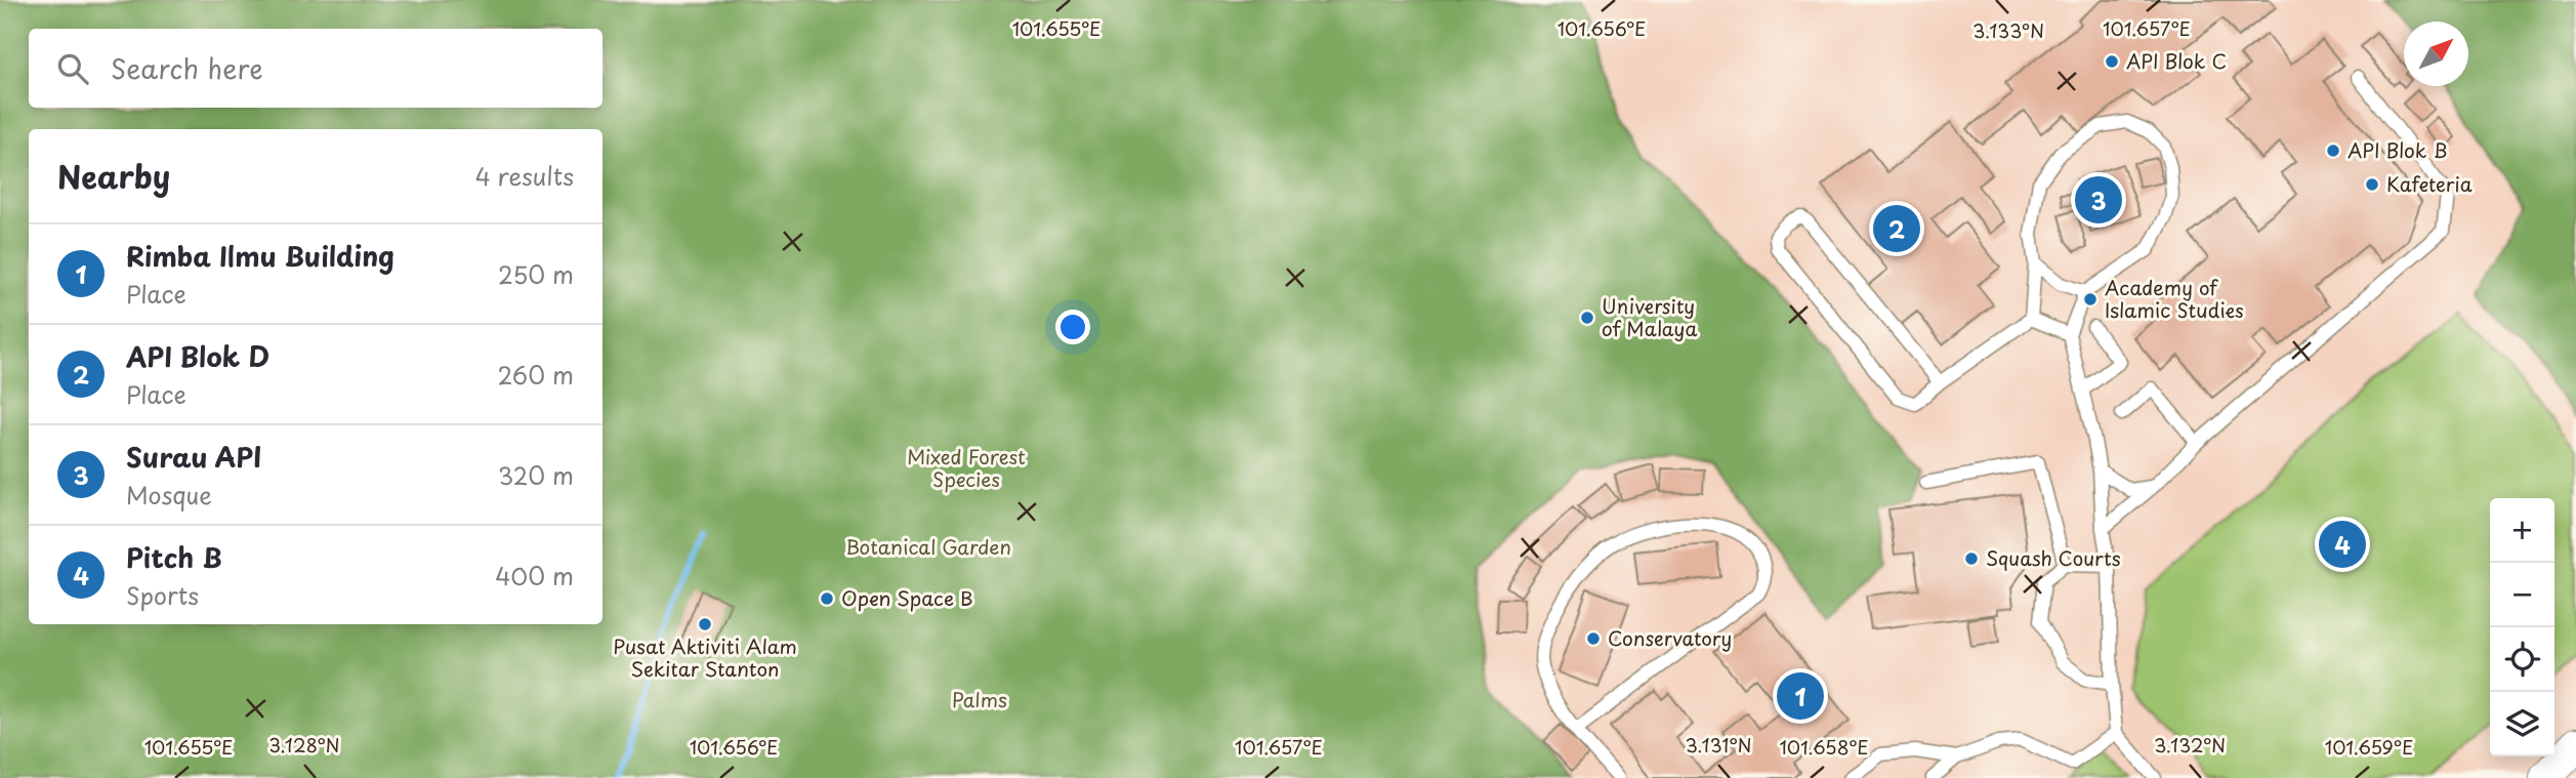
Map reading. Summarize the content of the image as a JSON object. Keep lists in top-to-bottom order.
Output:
{
  "parks": ["Mixed Forest Species", "Botanical Garden", "Palms"],
  "places": [
    "API Blok C",
    "API Blok B",
    "Kafeteria",
    "Academy of Islamic Studies",
    "University of Malaya",
    "Squash Courts",
    "Open Space B",
    "Pusat Aktiviti Alam Sekitar Stanton",
    "Conservatory"
  ],
  "north": "top right",
  "page": {
    "search": "Search here",
    "heading": ["Nearby", "4 results"],
    "pins": [
      "3",
      "2",
      "4",
      "1"
    ],
    "list": [
      {
        "mark": "1",
        "name": "Rimba Ilmu Building",
        "note": "Place",
        "value": "250 m"
      },
      {
        "mark": "2",
        "name": "API Blok D",
        "note": "Place",
        "value": "260 m"
      },
      {
        "mark": "3",
        "name": "Surau API",
        "note": "Mosque",
        "value": "320 m"
      },
      {
        "mark": "4",
        "name": "Pitch B",
        "note": "Sports",
        "value": "400 m"
      }
    ],
    "map_buttons": ["+", "−"]
  },
  "coordinates": [
    "101.655°E",
    "101.656°E",
    "101.657°E",
    "3.133°N",
    "3.128°N",
    "3.131°N",
    "3.132°N",
    "101.658°E",
    "101.659°E"
  ]
}
